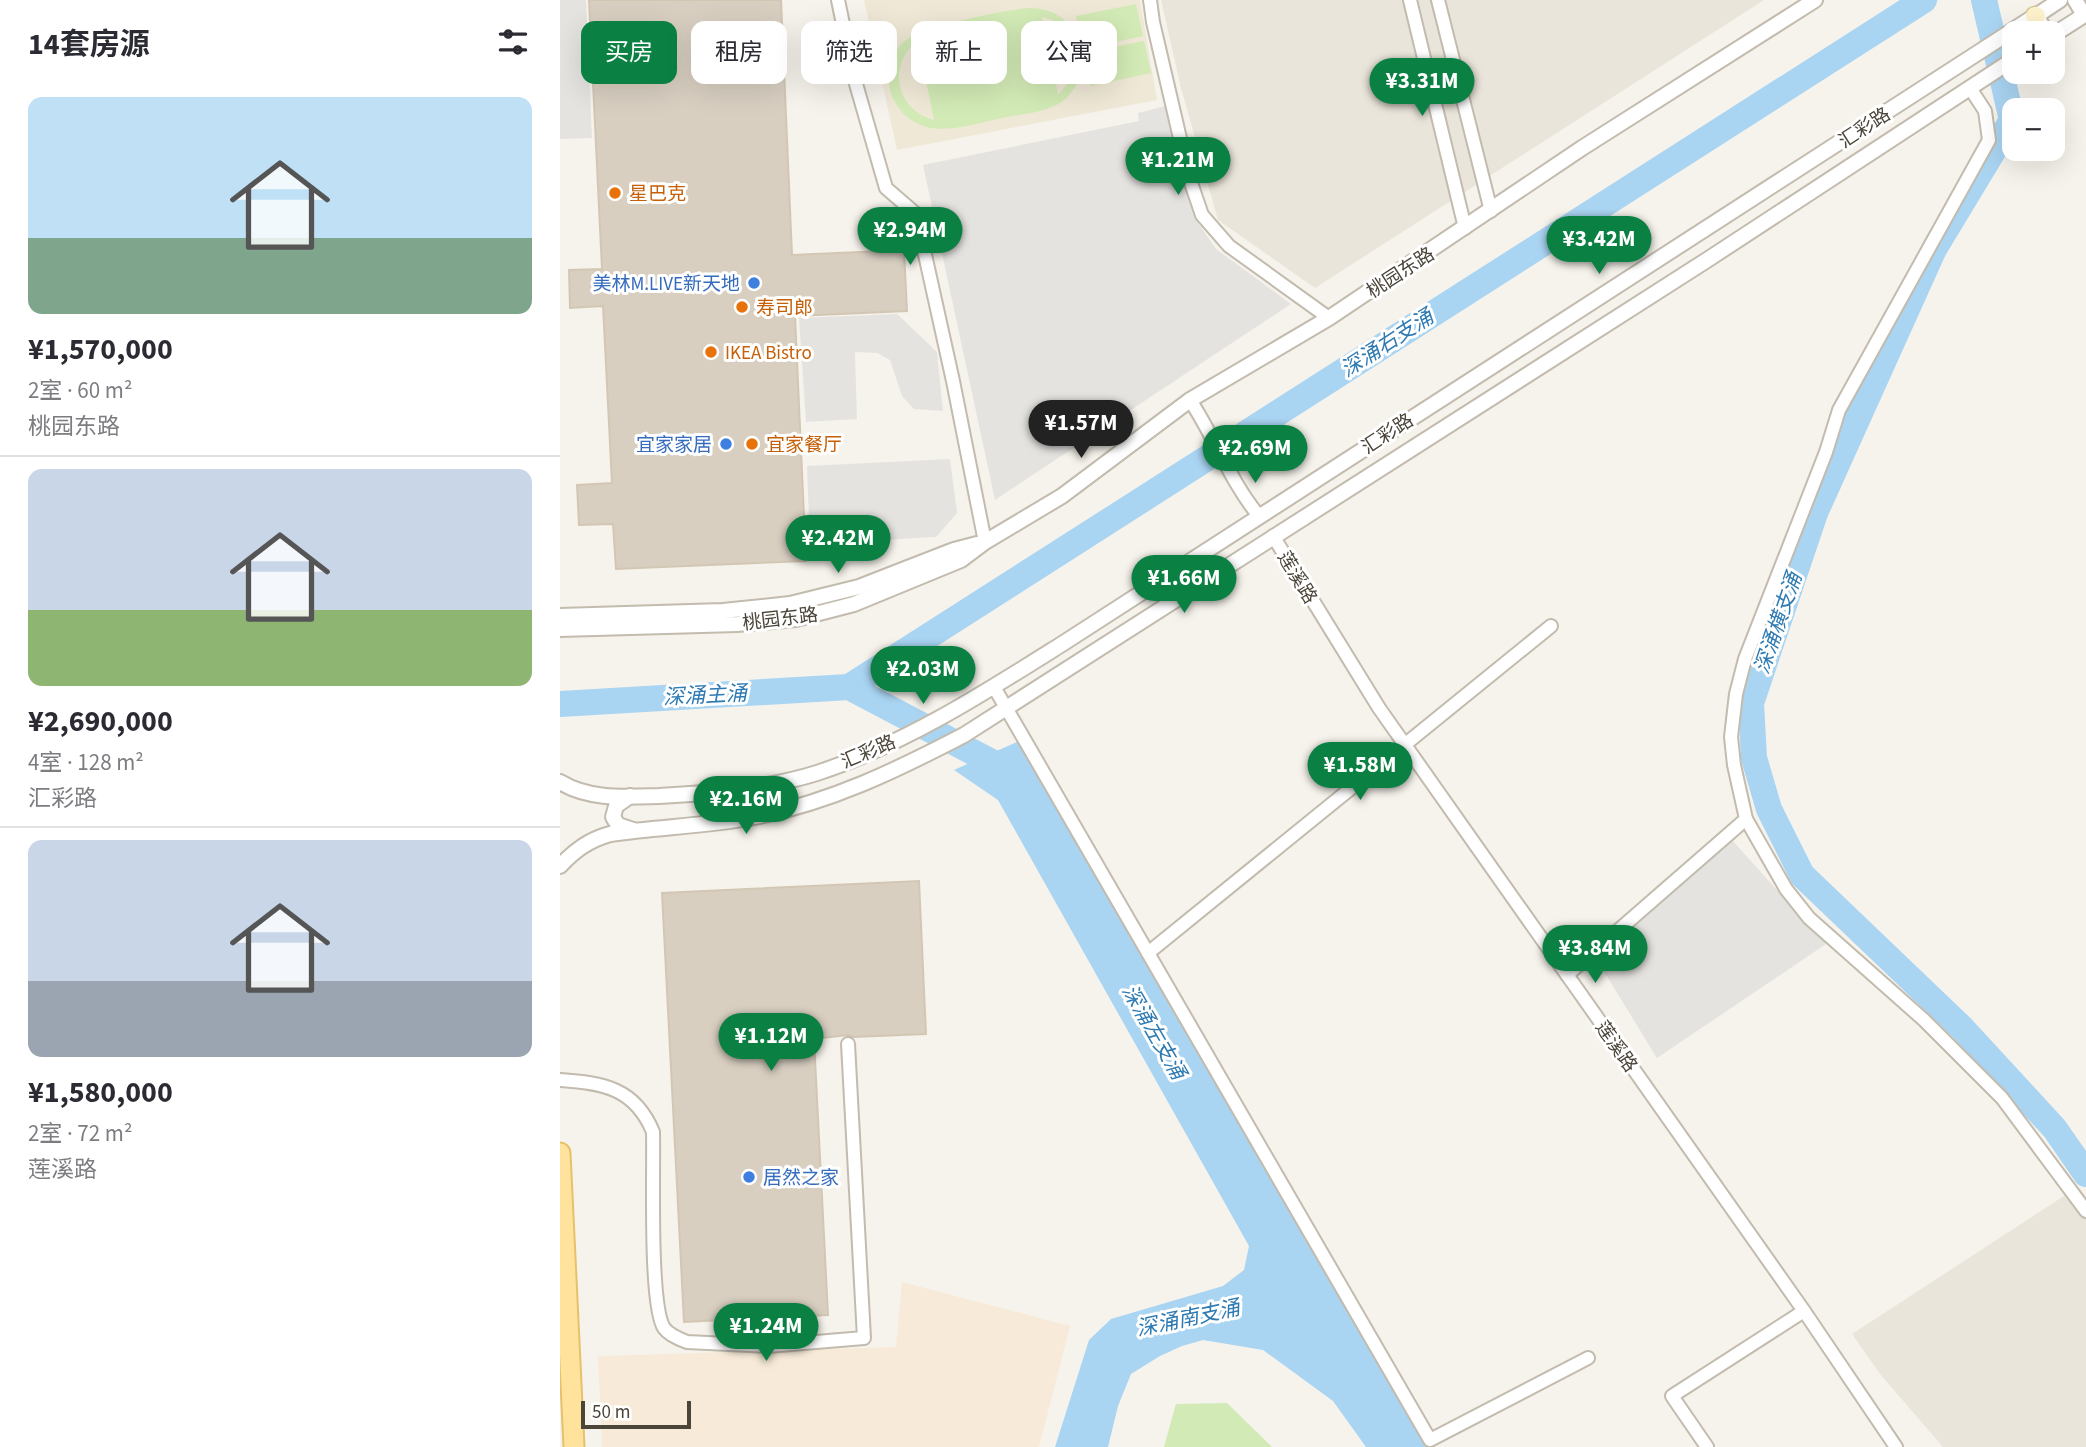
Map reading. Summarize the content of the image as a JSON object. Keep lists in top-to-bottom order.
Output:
{
  "streets": {
    "street": ["汇彩路", "桃园东路", "莲溪路"]
  },
  "crossings": [
    ["汇彩路", "莲溪路"]
  ],
  "water": [
    "深涌右支涌",
    "深涌横支涌",
    "深涌主涌",
    "深涌左支涌",
    "深涌南支涌"
  ],
  "places": [
    "星巴克",
    "美林M.LIVE新天地",
    "寿司郎",
    "IKEA Bistro",
    "宜家家居",
    "宜家餐厅",
    "居然之家"
  ],
  "scale_bar": "50 m",
  "page": {
    "heading": "14套房源",
    "map_buttons": ["+", "−"],
    "chip": [
      "买房",
      "租房",
      "筛选",
      "新上",
      "公寓"
    ],
    "price": [
      "¥3.31M",
      "¥1.21M",
      "¥2.94M",
      "¥3.42M",
      "¥1.57M",
      "¥2.69M",
      "¥2.42M",
      "¥1.66M",
      "¥2.03M",
      "¥1.58M",
      "¥2.16M",
      "¥3.84M",
      "¥1.12M",
      "¥1.24M"
    ],
    "list": [
      {
        "name": "¥1,570,000",
        "note": "2室 · 60 m² · 桃园东路"
      },
      {
        "name": "¥2,690,000",
        "note": "4室 · 128 m² · 汇彩路"
      },
      {
        "name": "¥1,580,000",
        "note": "2室 · 72 m² · 莲溪路"
      }
    ],
    "scale": "50 m"
  }
}
